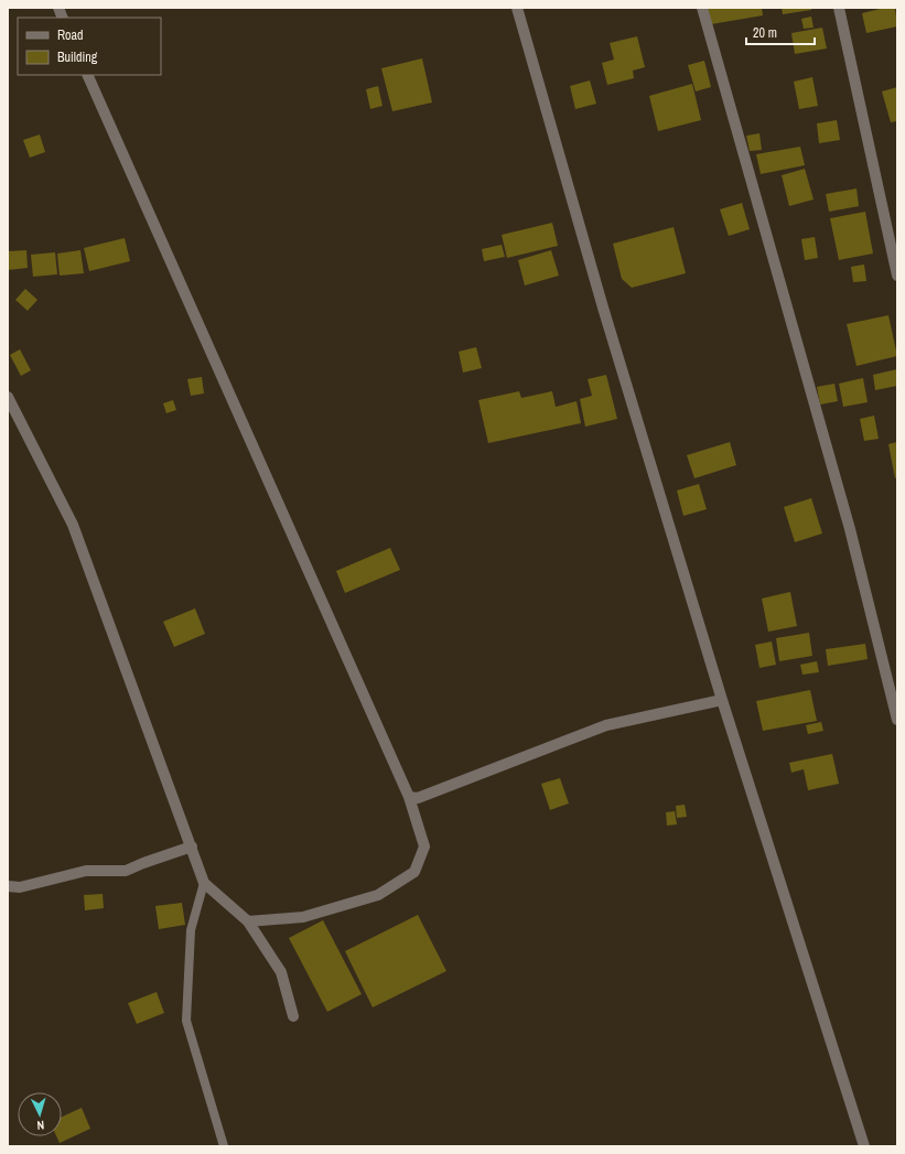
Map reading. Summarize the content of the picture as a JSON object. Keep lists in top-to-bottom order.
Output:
{
  "legend": ["Road", "Building"],
  "scale_bar": "20 m",
  "north": "bottom"
}
